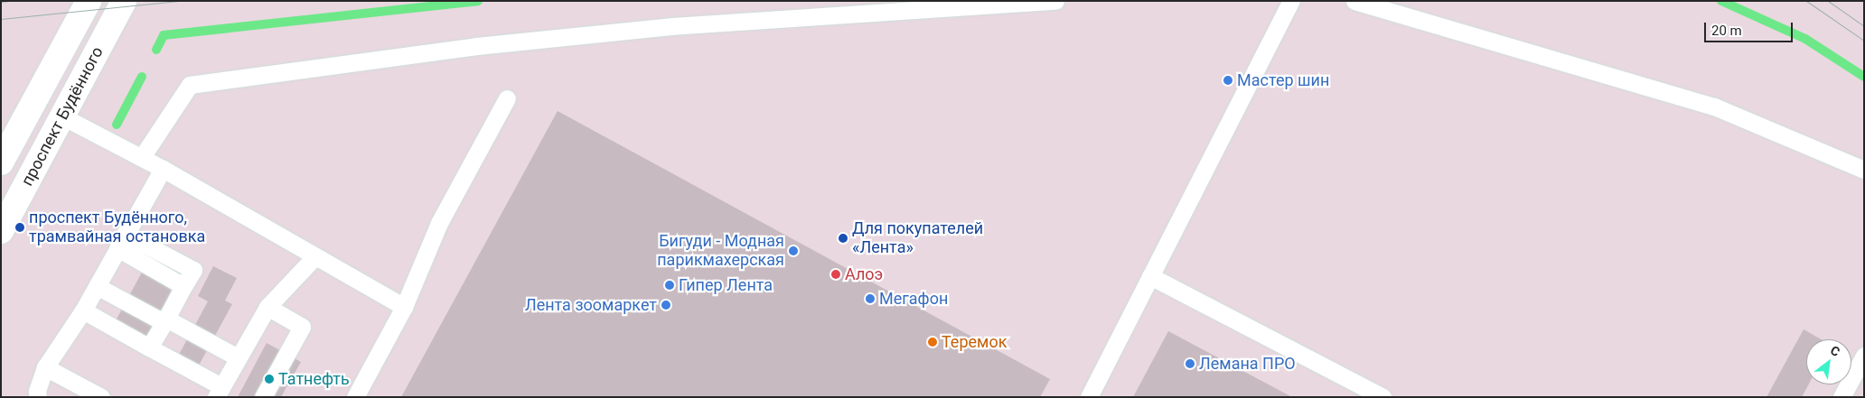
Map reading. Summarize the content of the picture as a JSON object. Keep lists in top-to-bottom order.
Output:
{
  "streets": {
    "main road": ["проспект Будённого"]
  },
  "places": [
    "Мастер шин",
    "проспект Будённого, трамвайная остановка",
    "Для покупателей «Лента»",
    "Бигуди - Модная парикмахерская",
    "Алоэ",
    "Гипер Лента",
    "Мегафон",
    "Лента зоомаркет",
    "Теремок",
    "Лемана ПРО",
    "Татнефть"
  ],
  "scale_bar": "20 m",
  "north": "top right"
}
